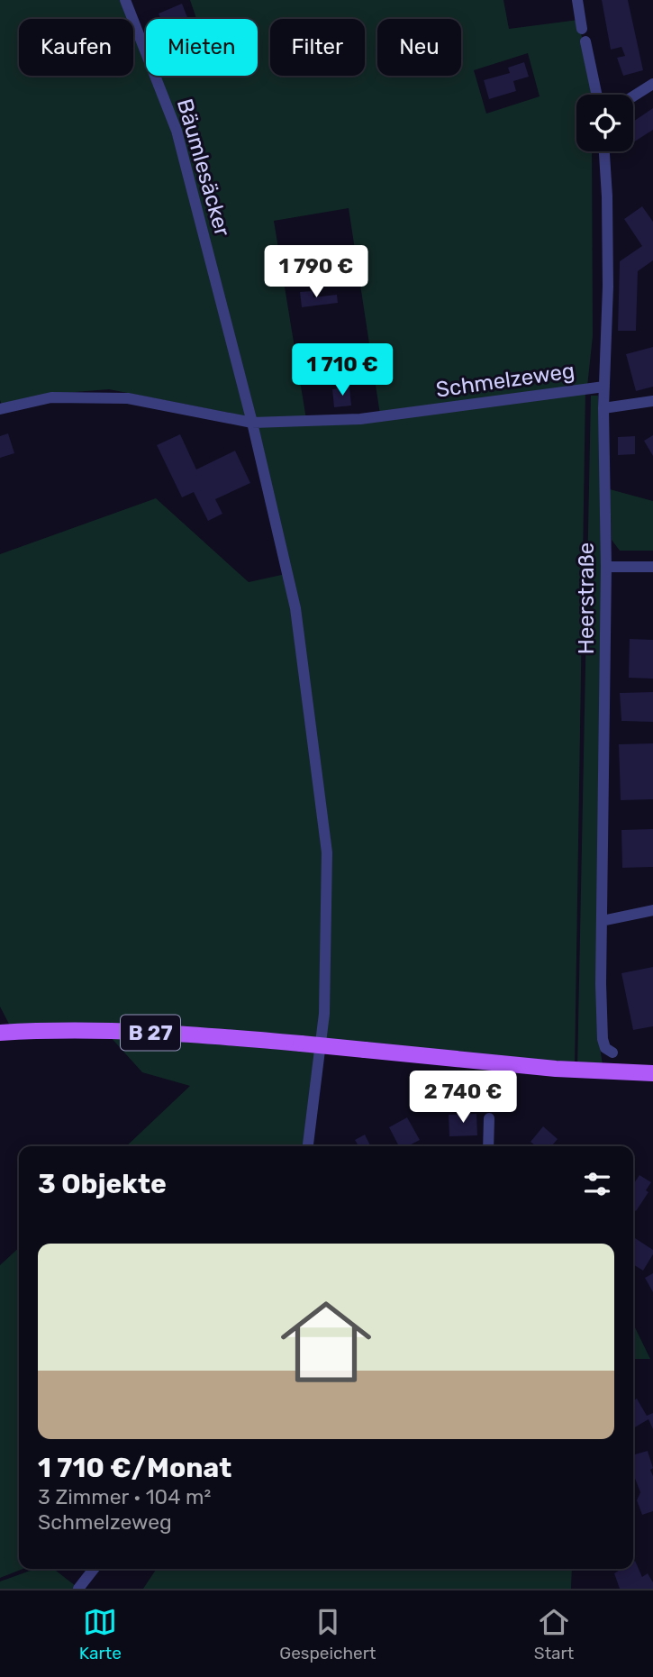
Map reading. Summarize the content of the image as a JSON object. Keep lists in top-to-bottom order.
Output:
{
  "streets": {
    "main road": ["B 27"],
    "street": ["Bäumlesäcker", "Schmelzeweg", "Heerstraße"]
  },
  "crossings": [
    ["Bäumlesäcker", "Schmelzeweg"],
    ["Schmelzeweg", "Heerstraße"]
  ],
  "page": {
    "chip": [
      "Kaufen",
      "Mieten",
      "Filter",
      "Neu"
    ],
    "price": ["1 790 €", "1 710 €", "2 740 €"],
    "heading": "3 Objekte",
    "list": [
      {
        "name": "1 710 €/Monat",
        "note": "3 Zimmer · 104 m² · Schmelzeweg"
      }
    ],
    "tabs": ["Karte", "Gespeichert", "Start"]
  }
}
